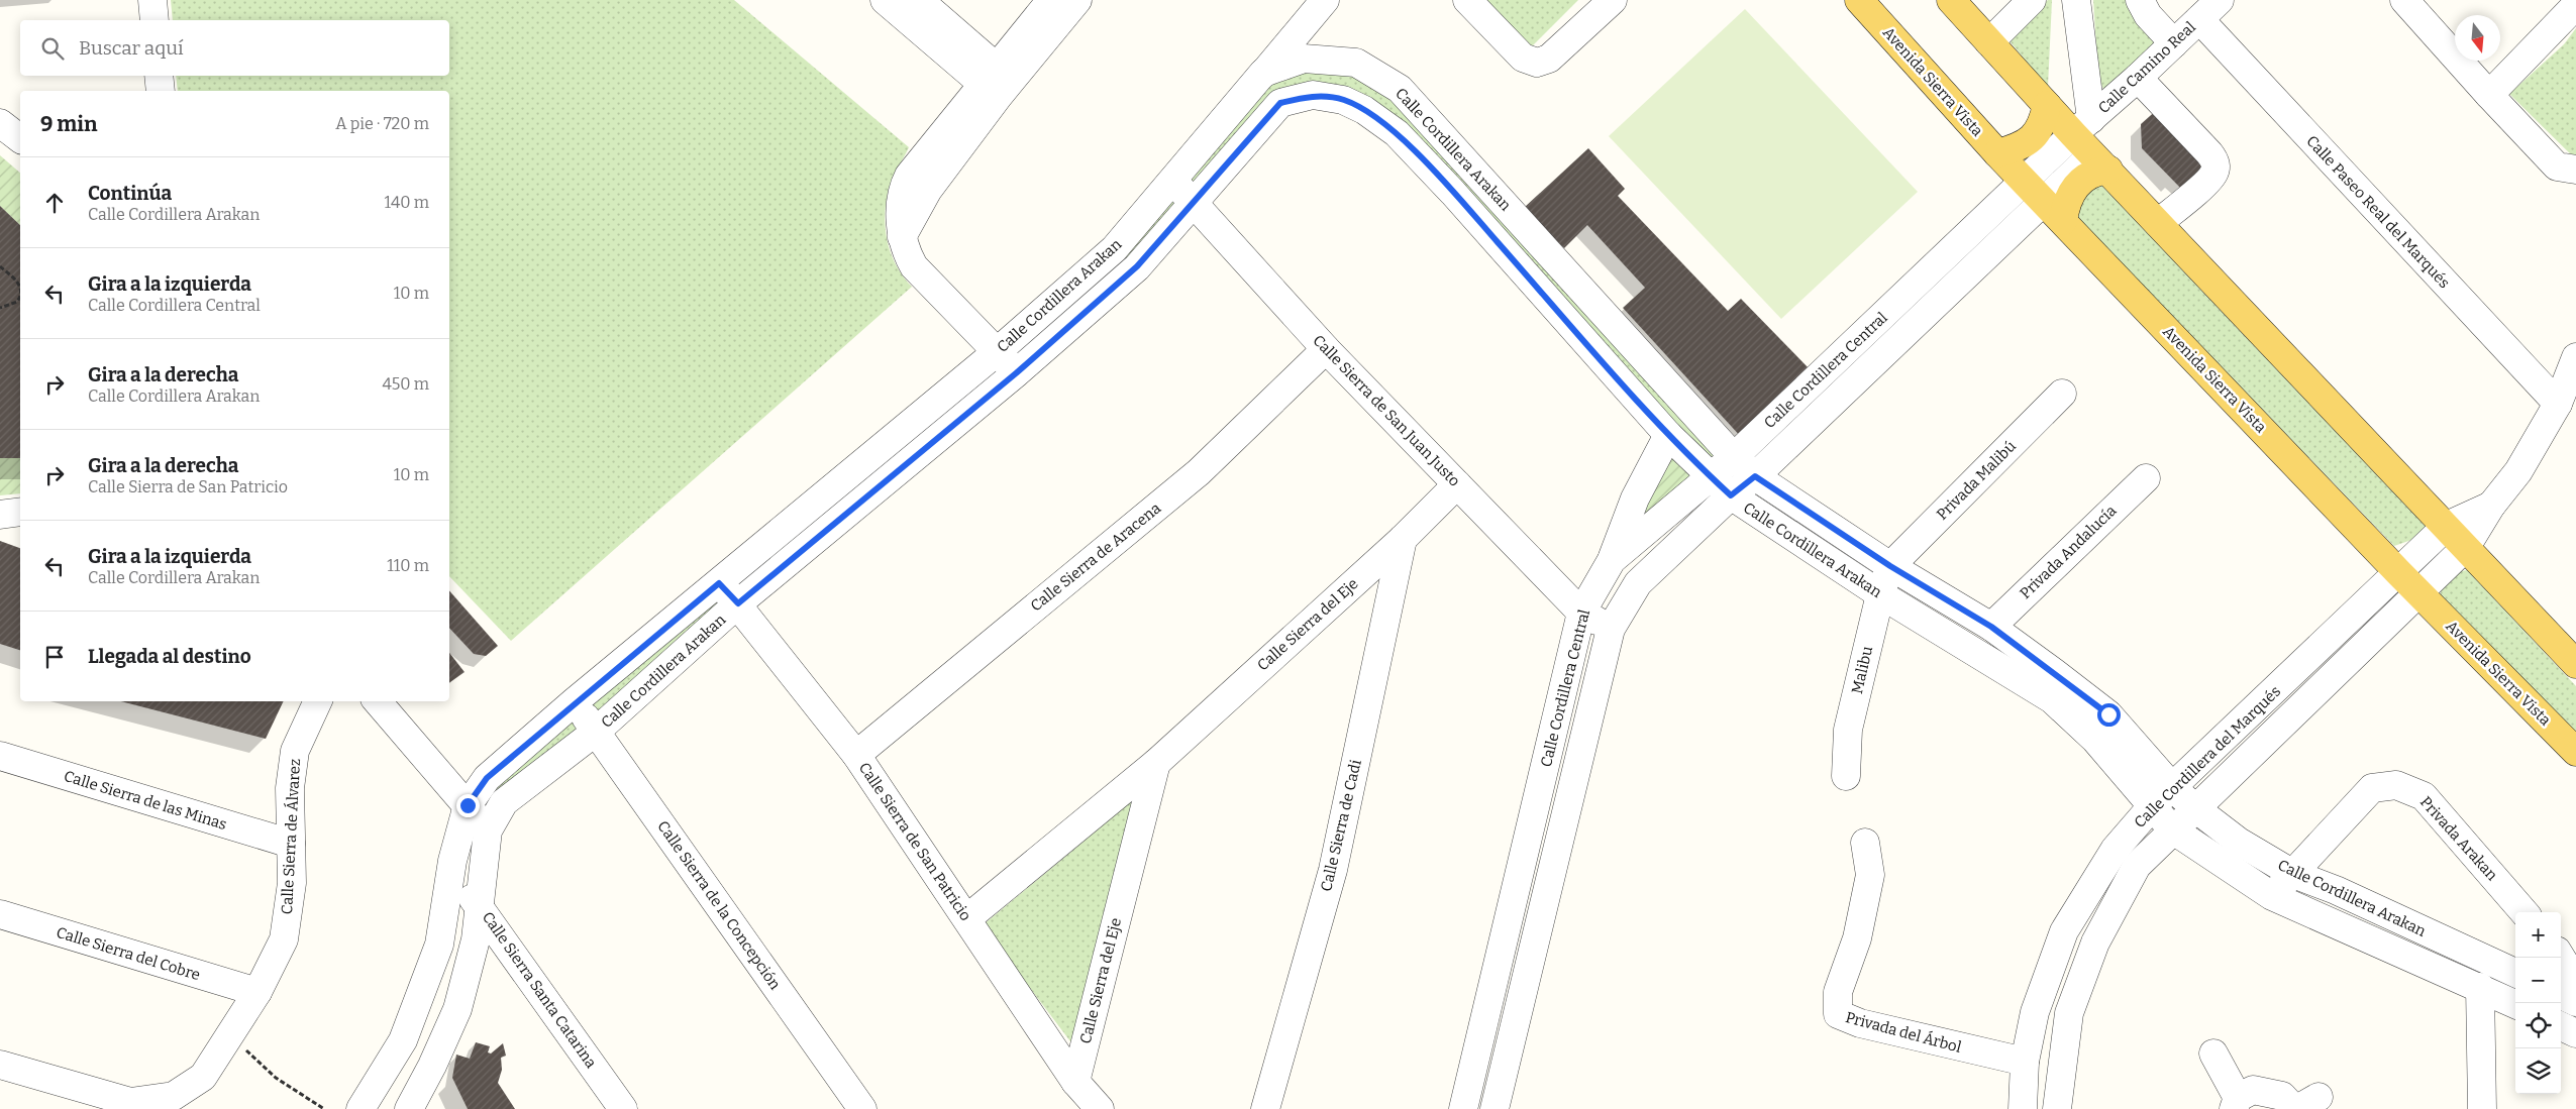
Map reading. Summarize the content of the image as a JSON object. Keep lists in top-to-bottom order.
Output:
{
  "streets": {
    "main road": ["Avenida Sierra Vista"],
    "street": [
      "Calle Camino Real",
      "Calle Cordillera Arakan",
      "Calle Paseo Real del Marqués",
      "Calle Cordillera Central",
      "Calle Sierra de San Juan Justo",
      "Privada Malibú",
      "Privada Andalucía",
      "Calle Sierra de Aracena",
      "Calle Sierra del Eje",
      "Malibu",
      "Calle Cordillera del Marqués",
      "Calle Sierra de las Minas",
      "Calle Sierra de Cadi",
      "Calle Sierra de Álvarez",
      "Privada Arakan",
      "Calle Sierra de San Patricio",
      "Calle Sierra de la Concepción",
      "Calle Sierra del Cobre",
      "Calle Sierra Santa Catarina",
      "Privada del Árbol"
    ]
  },
  "crossings": [
    ["Calle Camino Real", "Calle Paseo Real del Marqués"],
    ["Calle Camino Real", "Calle Cordillera Central"],
    ["Avenida Sierra Vista", "Calle Cordillera Central"],
    ["Avenida Sierra Vista", "Calle Cordillera del Marqués"],
    ["Calle Cordillera Arakan", "Calle Cordillera Central"],
    ["Calle Cordillera Arakan", "Calle Sierra de San Juan Justo"],
    ["Calle Cordillera Arakan", "Privada Malibú"],
    ["Calle Cordillera Arakan", "Privada Andalucía"],
    ["Calle Cordillera Arakan", "Malibu"],
    ["Calle Cordillera Arakan", "Calle Cordillera del Marqués"],
    ["Calle Cordillera Arakan", "Privada Arakan"],
    ["Calle Cordillera Arakan", "Calle Sierra de San Patricio"],
    ["Calle Cordillera Arakan", "Calle Sierra de la Concepción"],
    ["Calle Cordillera Arakan", "Calle Sierra Santa Catarina"],
    ["Calle Paseo Real del Marqués", "Calle Cordillera del Marqués"],
    ["Calle Cordillera Central", "Calle Sierra de San Juan Justo"],
    ["Calle Sierra de San Juan Justo", "Calle Sierra de Aracena"],
    ["Calle Sierra de San Juan Justo", "Calle Sierra del Eje"],
    ["Privada Malibú", "Malibu"],
    ["Calle Sierra de Aracena", "Calle Sierra de San Patricio"],
    ["Calle Sierra del Eje", "Calle Sierra de Cadi"],
    ["Calle Sierra del Eje", "Calle Sierra de San Patricio"],
    ["Calle Cordillera del Marqués", "Privada del Árbol"],
    ["Calle Sierra de las Minas", "Calle Sierra de Álvarez"],
    ["Calle Sierra de Álvarez", "Calle Sierra del Cobre"]
  ],
  "north": "bottom",
  "page": {
    "search": "Buscar aquí",
    "heading": ["9 min", "A pie · 720 m"],
    "list": [
      ["Continúa", "Calle Cordillera Arakan", "140 m"],
      ["Gira a la izquierda", "Calle Cordillera Central", "10 m"],
      ["Gira a la derecha", "Calle Cordillera Arakan", "450 m"],
      ["Gira a la derecha", "Calle Sierra de San Patricio", "10 m"],
      ["Gira a la izquierda", "Calle Cordillera Arakan", "110 m"],
      "Llegada al destino"
    ],
    "map_buttons": ["+", "−"]
  }
}
